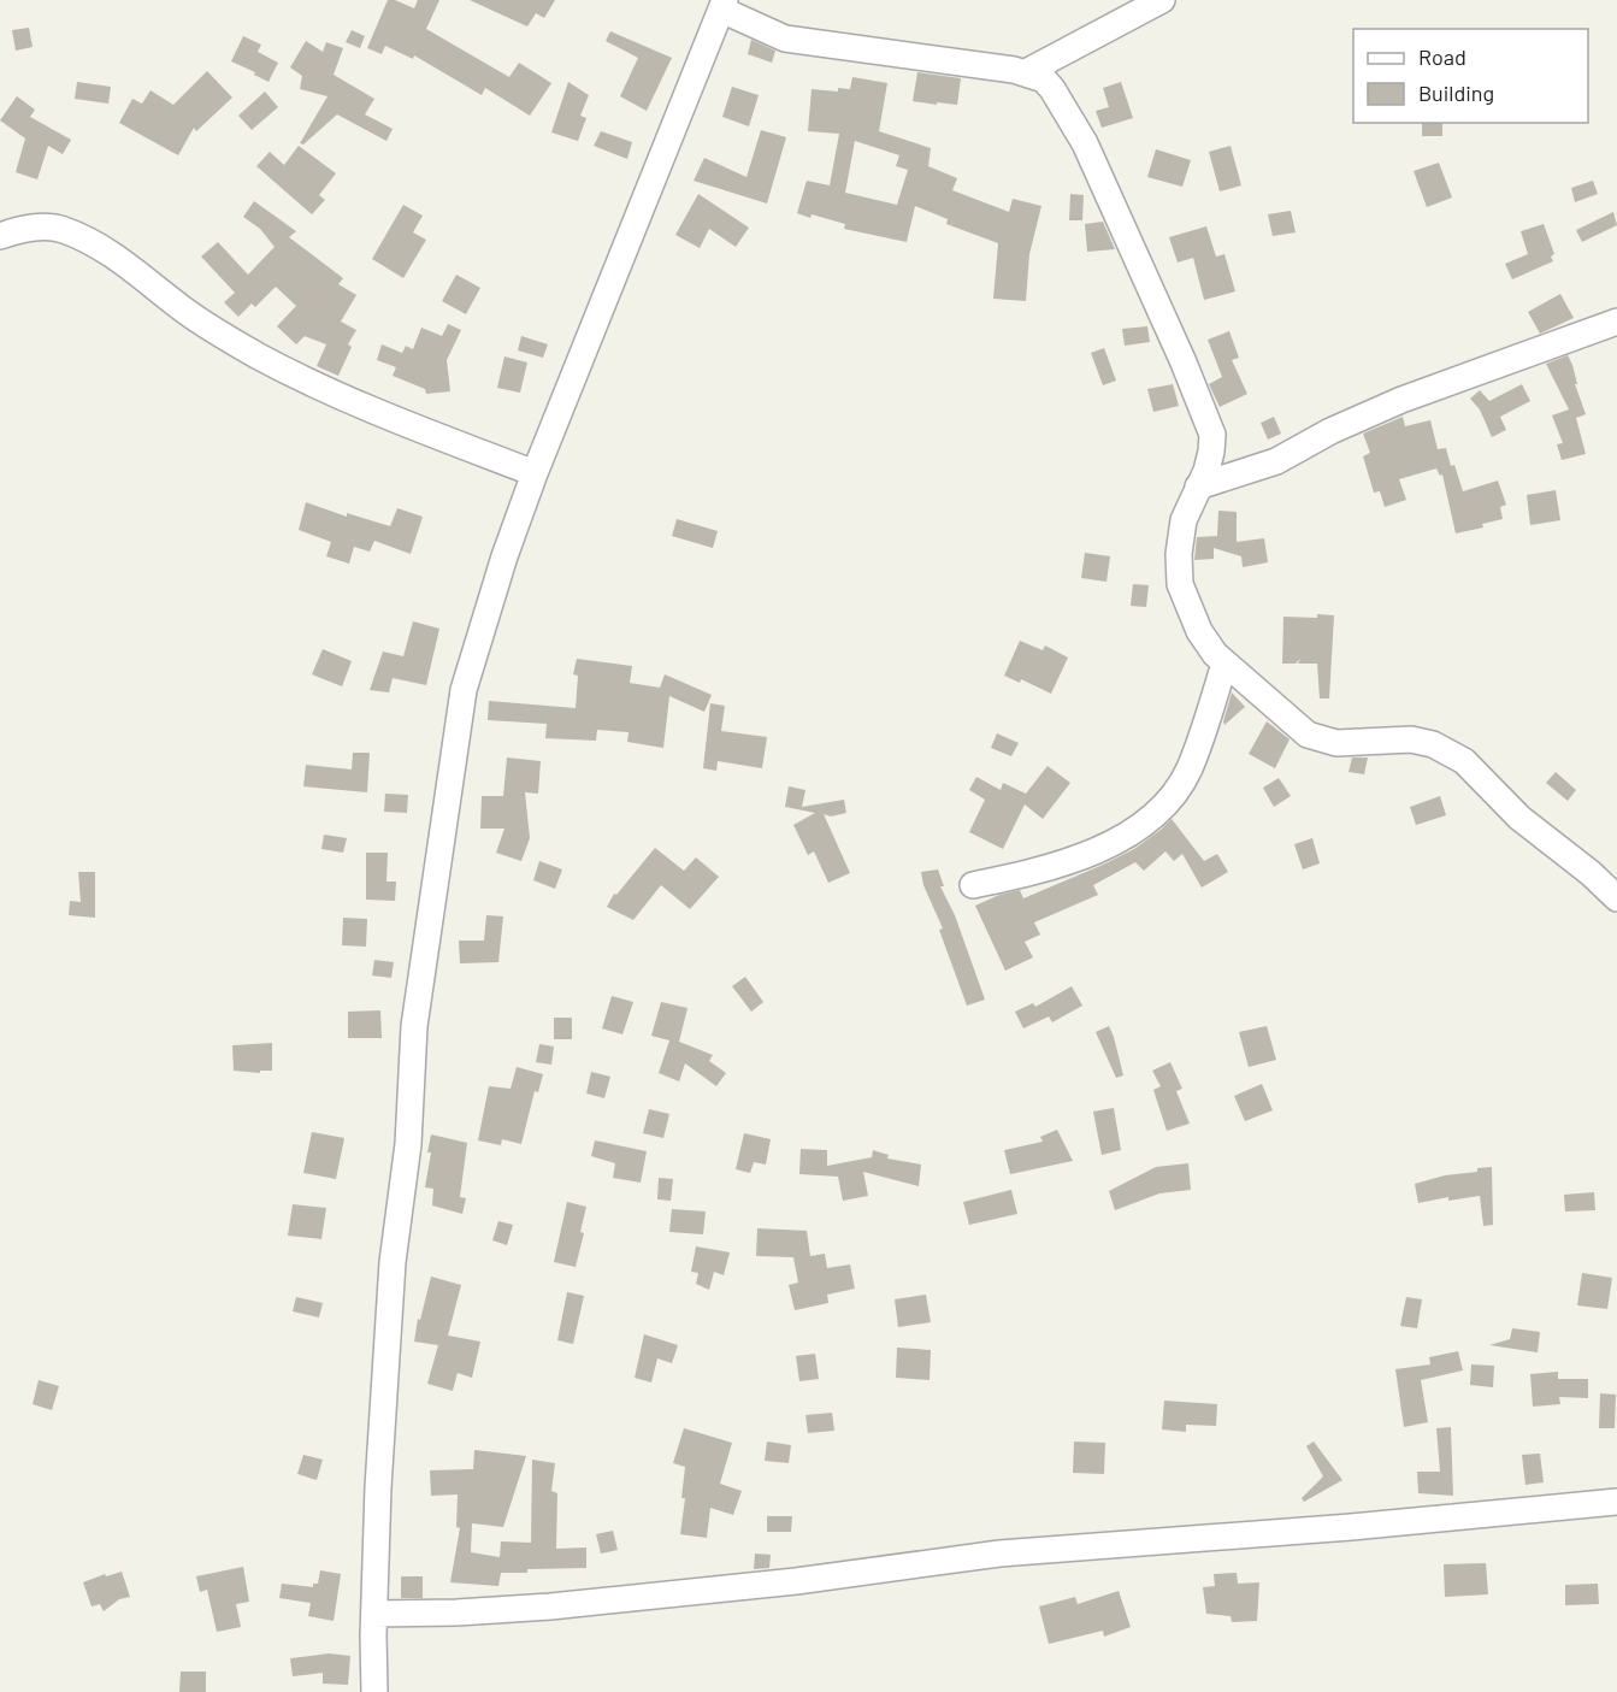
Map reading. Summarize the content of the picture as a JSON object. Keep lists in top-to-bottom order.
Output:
{
  "legend": ["Road", "Building"]
}
